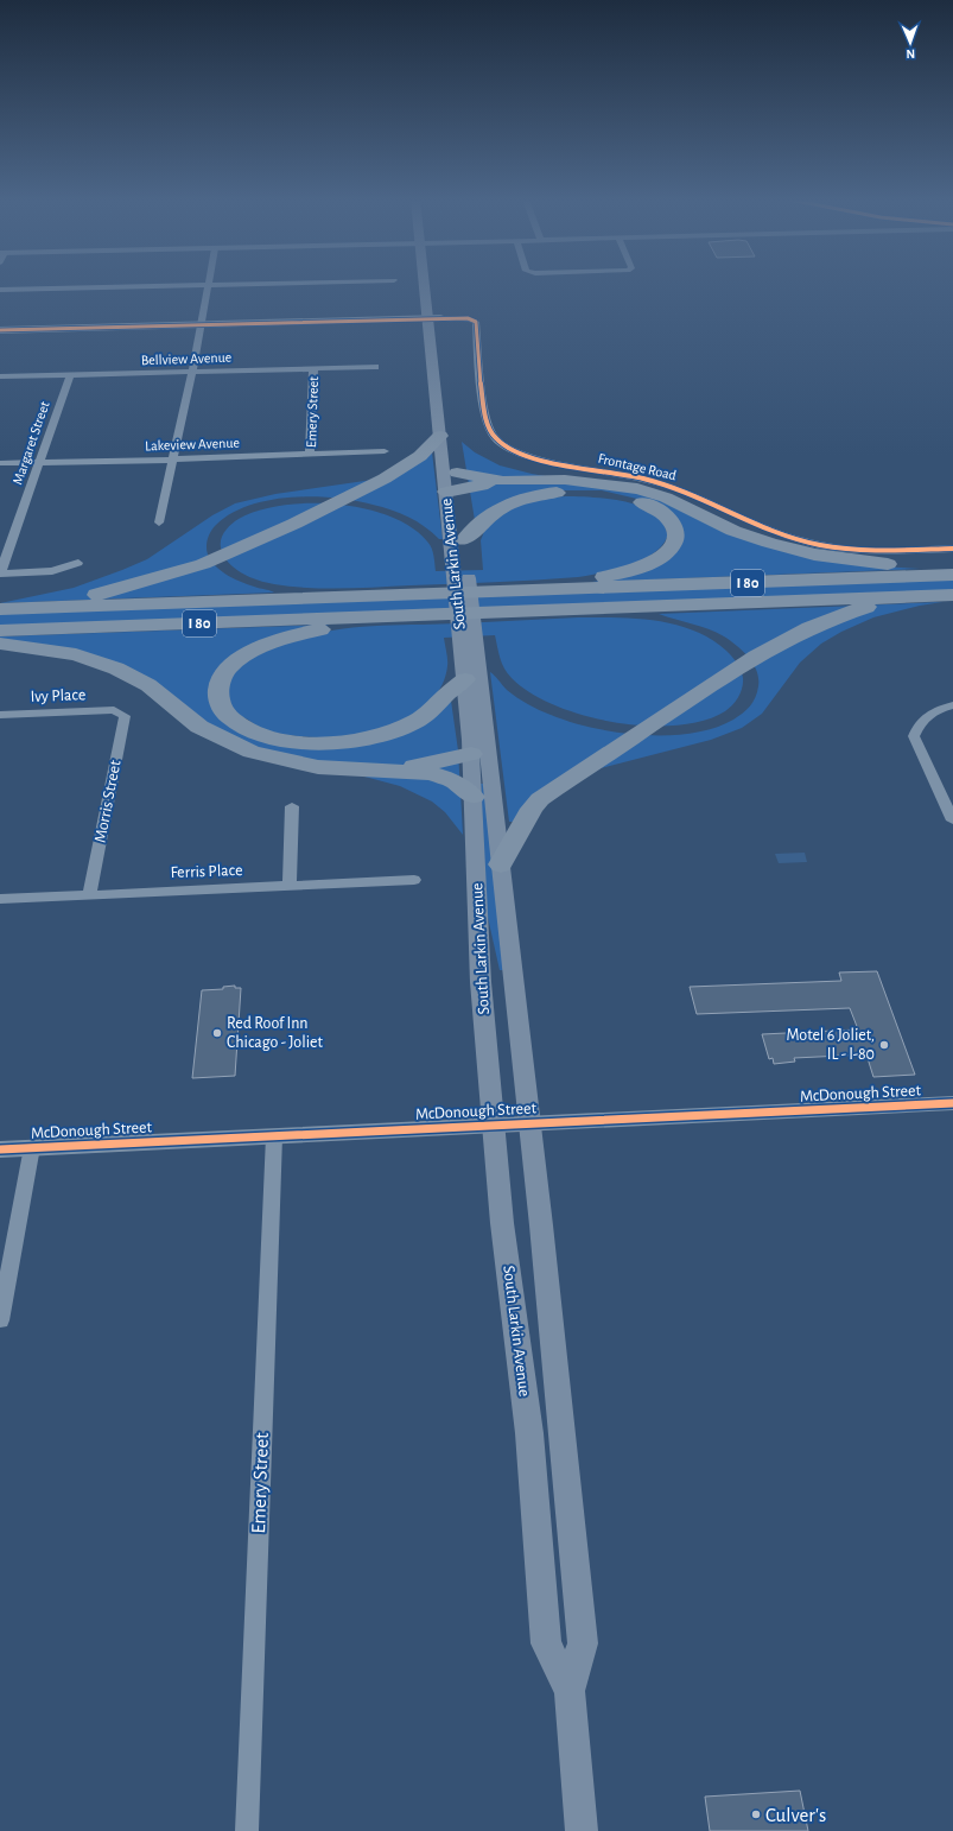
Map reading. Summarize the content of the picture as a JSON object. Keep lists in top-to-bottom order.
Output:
{
  "streets": {
    "highway": ["I 80"],
    "main road": ["South Larkin Avenue"],
    "street": [
      "Bellview Avenue",
      "Emery Street",
      "Margaret Street",
      "Lakeview Avenue",
      "Frontage Road",
      "Ivy Place",
      "Morris Street",
      "Ferris Place",
      "McDonough Street"
    ]
  },
  "crossings": [
    ["Bellview Avenue", "Emery Street"],
    ["Bellview Avenue", "Margaret Street"],
    ["Emery Street", "Lakeview Avenue"],
    ["Emery Street", "McDonough Street"],
    ["Margaret Street", "Lakeview Avenue"],
    ["South Larkin Avenue", "McDonough Street"],
    ["Ivy Place", "Morris Street"],
    ["Morris Street", "Ferris Place"]
  ],
  "places": ["Red Roof Inn Chicago - Joliet", "Motel 6 Joliet, IL - I-80", "Culver's"],
  "north": "bottom"
}
